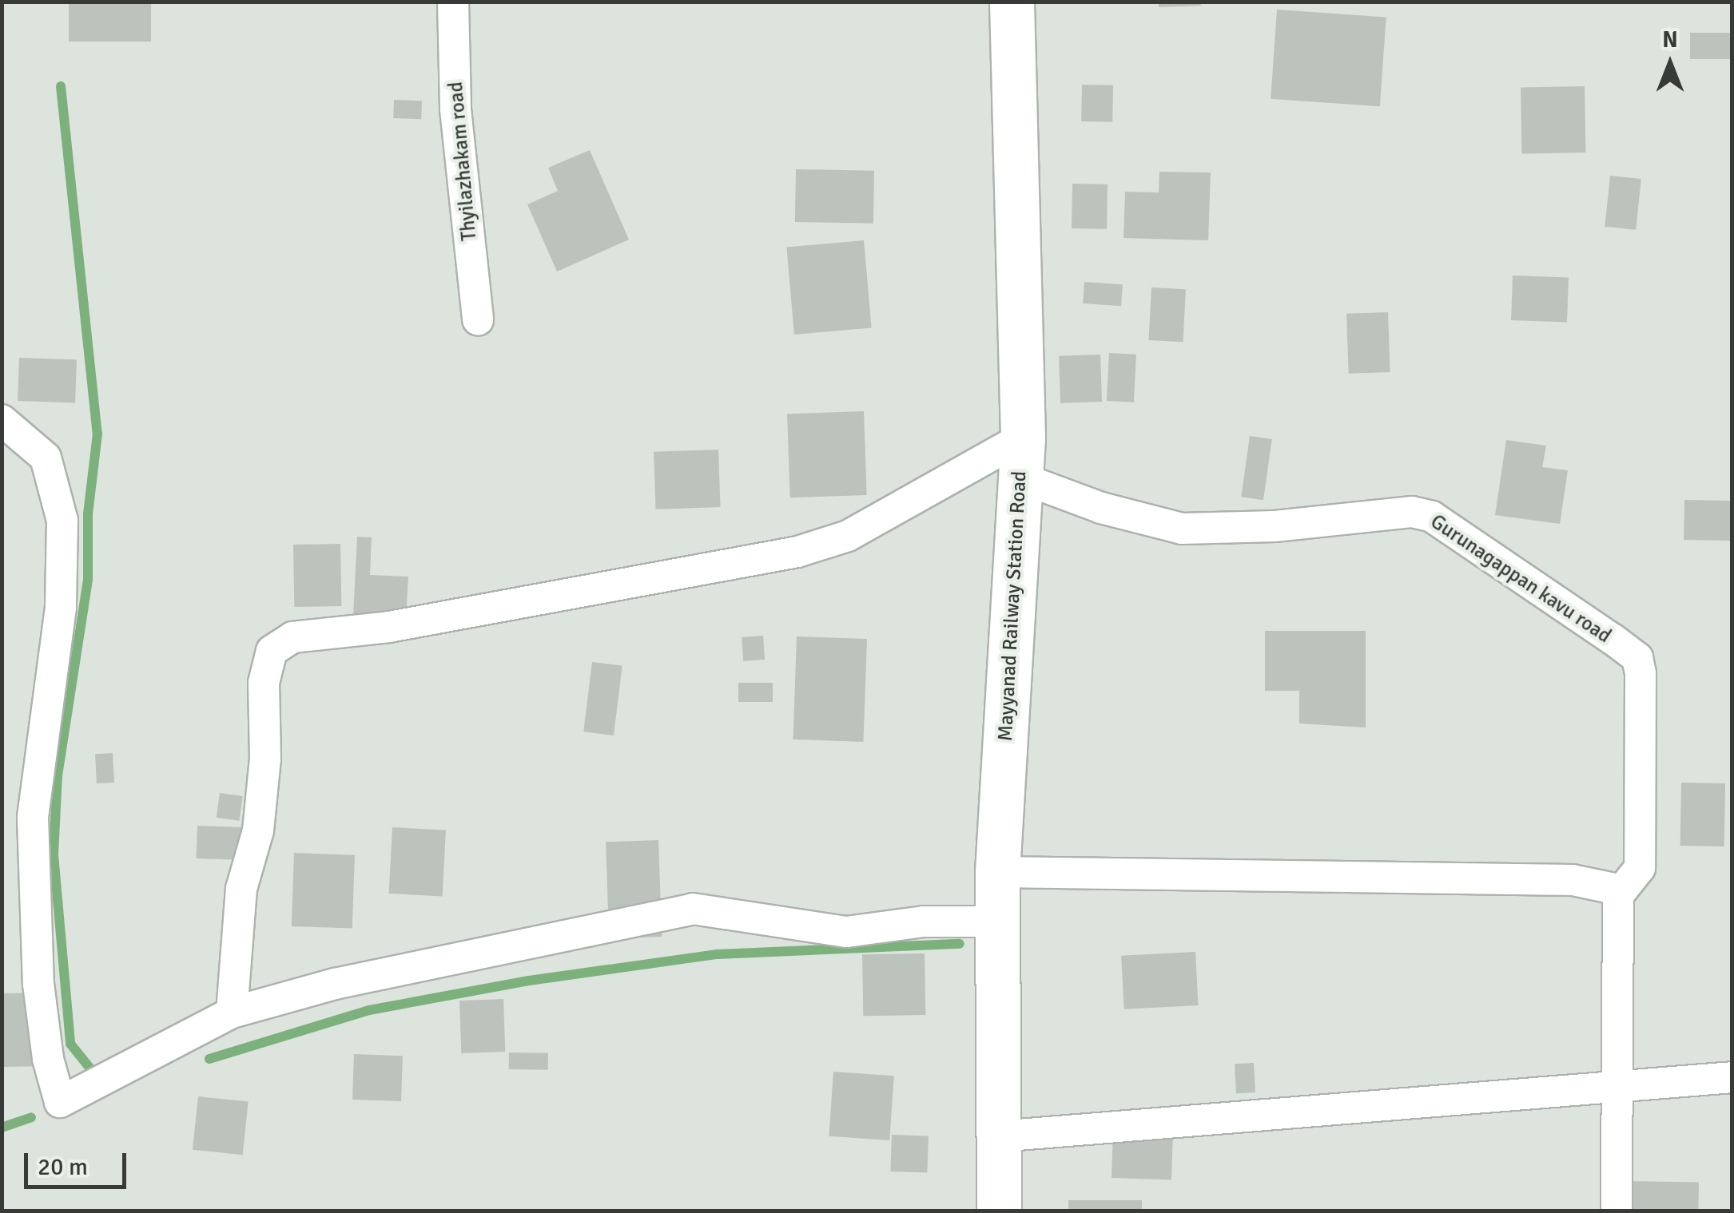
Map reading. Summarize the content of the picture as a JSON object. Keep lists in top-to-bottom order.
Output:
{
  "streets": {
    "main road": ["Mayyanad Railway Station Road"],
    "street": ["Thyilazhakam road", "Gurunagappan kavu road"]
  },
  "crossings": [
    ["Gurunagappan kavu road", "Mayyanad Railway Station Road"]
  ],
  "scale_bar": "20 m",
  "north": "top"
}
